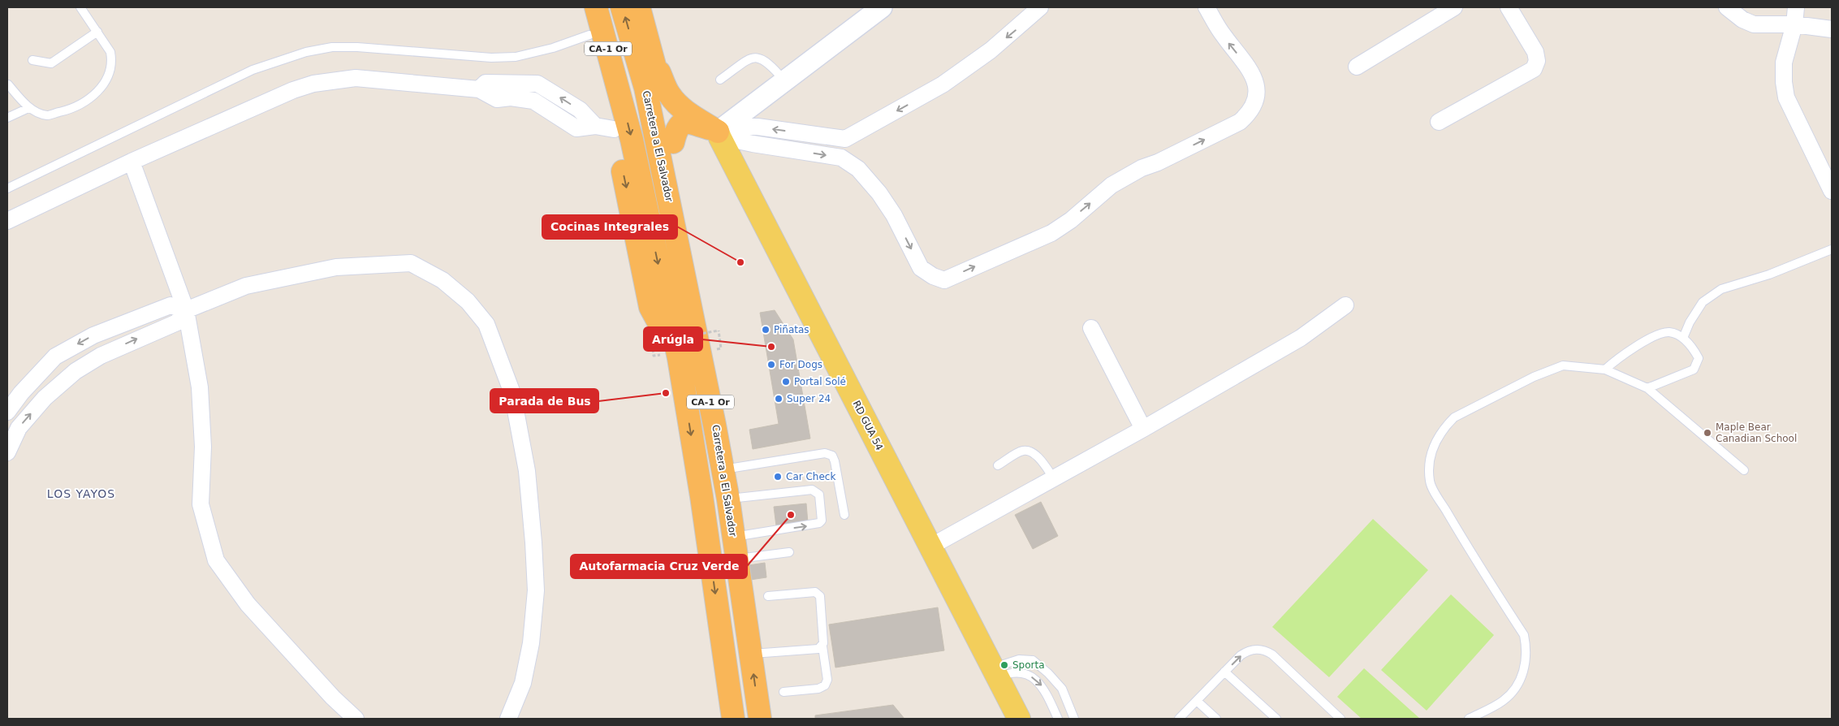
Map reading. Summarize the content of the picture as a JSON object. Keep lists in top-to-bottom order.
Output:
{
  "streets": {
    "highway": ["CA-1 Or", "Carretera a El Salvador"],
    "main road": ["RD GUA 54"]
  },
  "districts": ["LOS YAYOS"],
  "places": [
    "Cocinas Integrales",
    "Piñatas",
    "Arúgla",
    "For Dogs",
    "Portal Solé",
    "Parada de Bus",
    "Super 24",
    "Maple Bear Canadian School",
    "Car Check",
    "Autofarmacia Cruz Verde",
    "Sporta"
  ]
}
